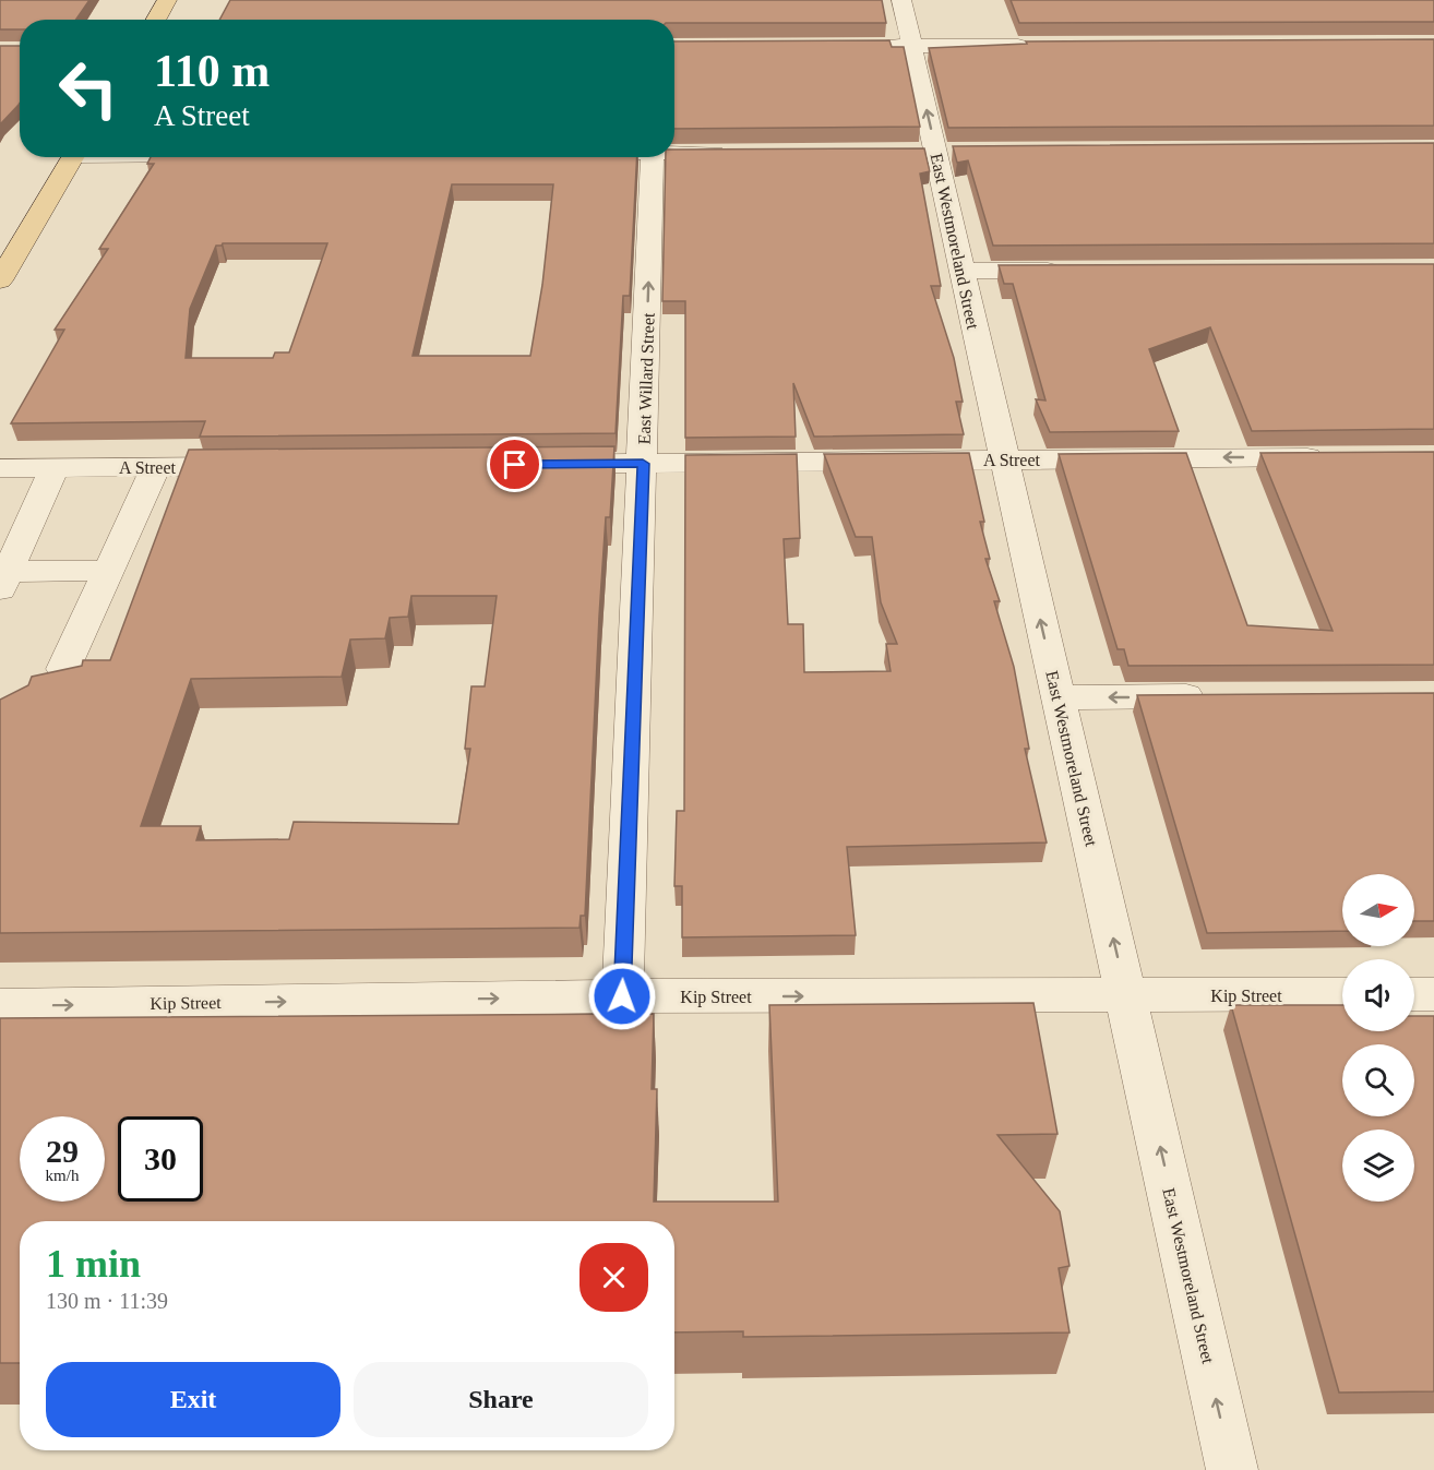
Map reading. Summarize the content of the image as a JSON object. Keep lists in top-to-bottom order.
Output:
{
  "streets": {
    "street": [
      "East Westmoreland Street",
      "East Willard Street",
      "A Street",
      "Kip Street"
    ]
  },
  "crossings": [
    ["East Westmoreland Street", "A Street"],
    ["East Westmoreland Street", "Kip Street"],
    ["East Willard Street", "A Street"],
    ["East Willard Street", "Kip Street"]
  ],
  "one_way": ["East Westmoreland Street", "East Willard Street", "Kip Street"],
  "north": "right",
  "page": {
    "turn": ["110 m", "A Street"],
    "speed": "29 km/h",
    "limit": "30",
    "heading": ["1 min", "130 m · 11:39"],
    "buttons": ["Exit", "Share"]
  }
}
